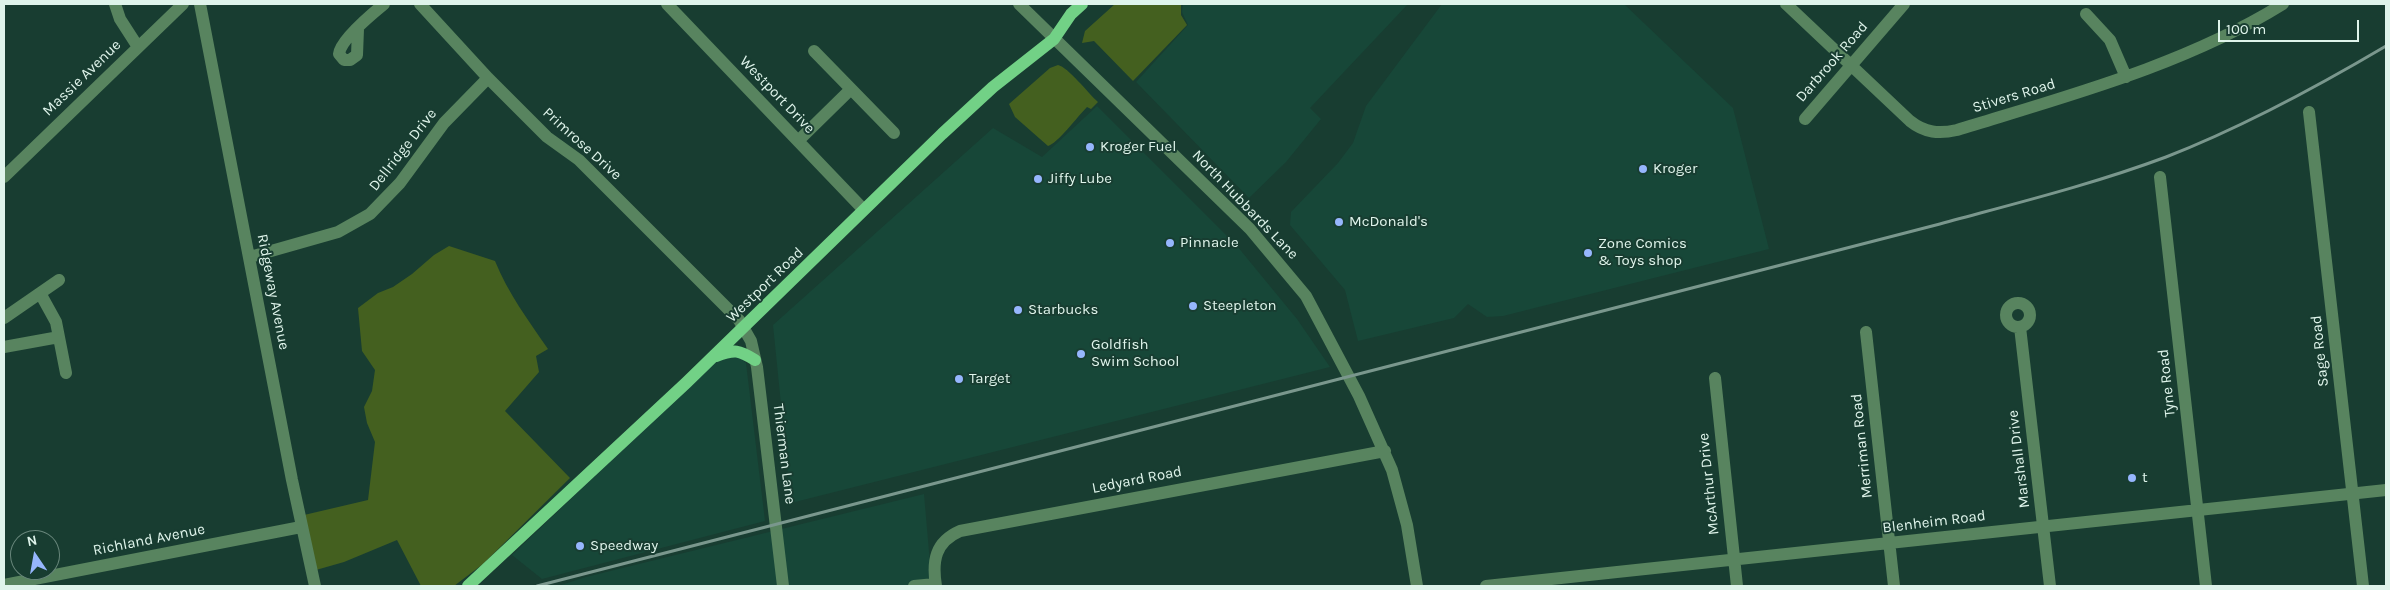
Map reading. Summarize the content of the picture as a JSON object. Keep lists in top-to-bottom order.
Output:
{
  "streets": {
    "main road": ["Westport Road"],
    "street": [
      "Darbrook Road",
      "Massie Avenue",
      "Westport Drive",
      "Stivers Road",
      "Primrose Drive",
      "Dellridge Drive",
      "North Hubbards Lane",
      "Ridgeway Avenue",
      "Sage Road",
      "Tyne Road",
      "Merriman Road",
      "Thierman Lane",
      "Marshall Drive",
      "Ledyard Road",
      "McArthur Drive",
      "Blenheim Road",
      "Richland Avenue"
    ]
  },
  "crossings": [
    ["Darbrook Road", "Stivers Road"],
    ["Westport Drive", "Westport Road"],
    ["Primrose Drive", "Dellridge Drive"],
    ["Primrose Drive", "Westport Road"],
    ["Primrose Drive", "Thierman Lane"],
    ["Dellridge Drive", "Ridgeway Avenue"],
    ["North Hubbards Lane", "Westport Road"],
    ["North Hubbards Lane", "Ledyard Road"],
    ["Westport Road", "Thierman Lane"],
    ["Ridgeway Avenue", "Richland Avenue"],
    ["Sage Road", "Blenheim Road"],
    ["Tyne Road", "Blenheim Road"],
    ["Merriman Road", "Blenheim Road"],
    ["Marshall Drive", "Blenheim Road"],
    ["McArthur Drive", "Blenheim Road"]
  ],
  "places": [
    "Kroger Fuel",
    "Kroger",
    "Jiffy Lube",
    "McDonald's",
    "Pinnacle",
    "Zone Comics & Toys shop",
    "Steepleton",
    "Starbucks",
    "Goldfish Swim School",
    "Target",
    "t",
    "Speedway"
  ],
  "scale_bar": "100 m",
  "north": "top"
}
